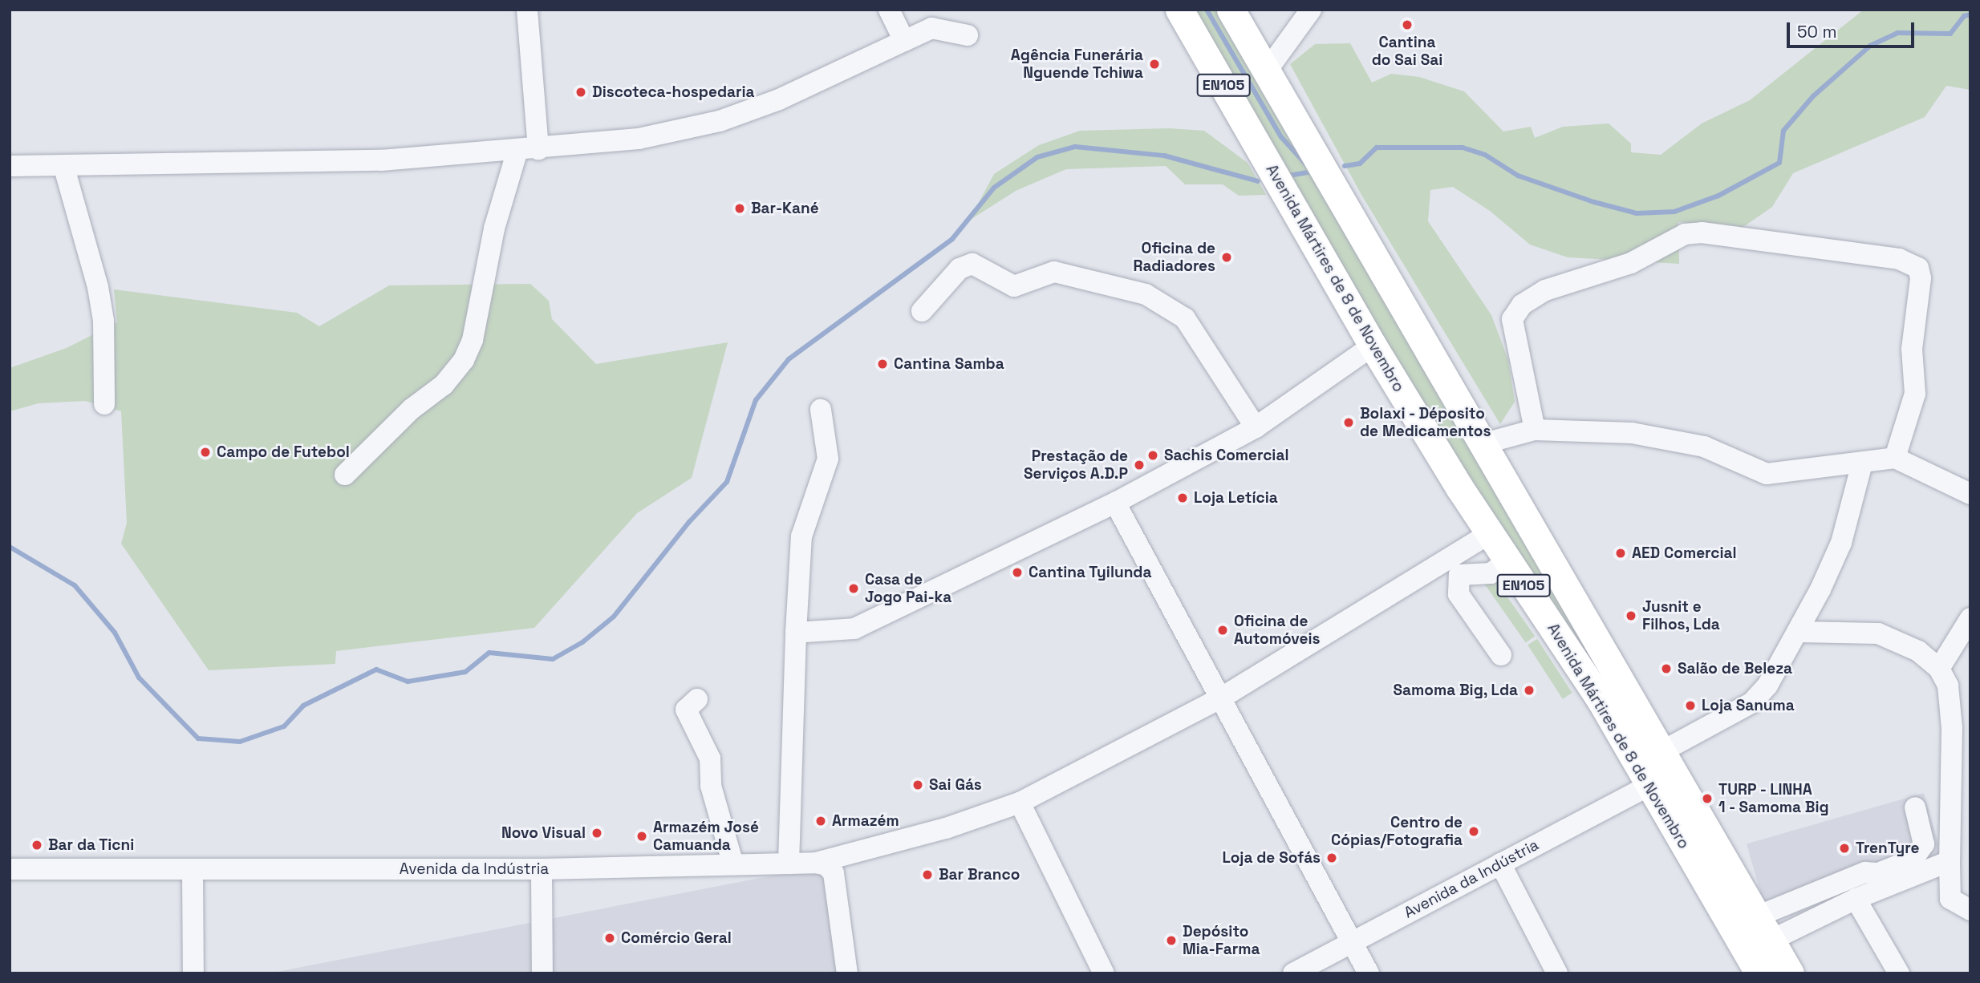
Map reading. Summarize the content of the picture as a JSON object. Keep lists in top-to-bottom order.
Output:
{
  "streets": {
    "main road": ["EN105", "Avenida Mártires de 8 de Novembro"],
    "street": ["Avenida da Indústria"]
  },
  "crossings": [
    ["Avenida Mártires de 8 de Novembro", "Avenida da Indústria"]
  ],
  "places": [
    "Cantina do Sai Sai",
    "Agência Funerária Nguende Tchiwa",
    "Discoteca-hospedaria",
    "Bar-Kané",
    "Oficina de Radiadores",
    "Cantina Samba",
    "Bolaxi - Déposito de Medicamentos",
    "Campo de Futebol",
    "Sachis Comercial",
    "Prestação de Serviços A.D.P",
    "Loja Letícia",
    "AED Comercial",
    "Cantina Tyilunda",
    "Casa de Jogo Pai-ka",
    "Jusnit e Filhos, Lda",
    "Oficina de Automóveis",
    "Salão de Beleza",
    "Samoma Big, Lda",
    "Loja Sanuma",
    "Sai Gás",
    "TURP - LINHA 1 - Samoma Big",
    "Armazém",
    "Centro de Cópias/Fotografia",
    "Novo Visual",
    "Armazém José Camuanda",
    "Bar da Ticni",
    "TrenTyre",
    "Loja de Sofás",
    "Bar Branco",
    "Comércio Geral",
    "Depósito Mia-Farma"
  ],
  "scale_bar": "50 m"
}
